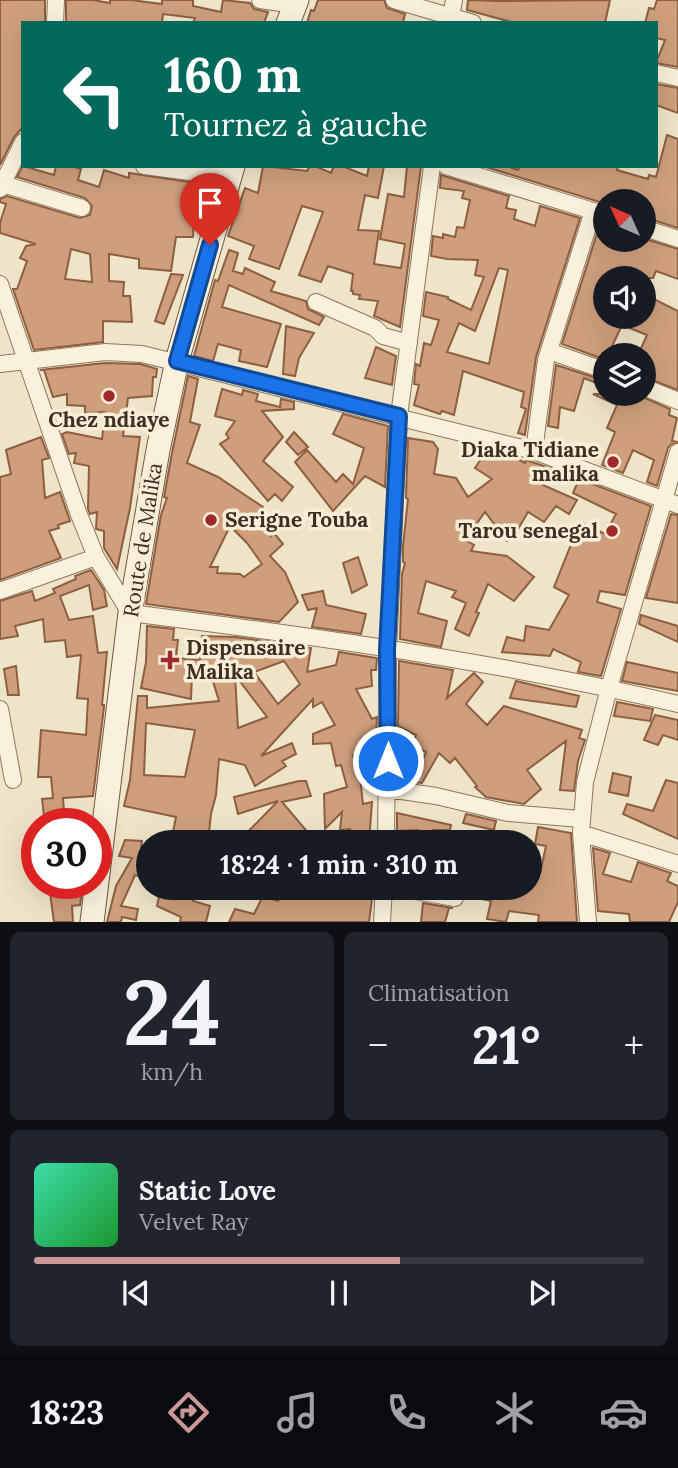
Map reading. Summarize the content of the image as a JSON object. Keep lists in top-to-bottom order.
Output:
{
  "streets": {
    "main road": ["Route de Malika"]
  },
  "places": {
    "other": [
      "Chez ndiaye",
      "Diaka Tidiane malika",
      "Serigne Touba",
      "Tarou senegal"
    ],
    "health": ["Dispensaire Malika"]
  },
  "north": "top left",
  "page": {
    "turn": ["160 m", "Tournez à gauche"],
    "limit": "30",
    "trip": "18:24 · 1 min · 310 m",
    "tile": [
      ["24", "km/h"],
      "Climatisation"
    ],
    "heat": ["−", "21°", "+"],
    "song": ["Static Love", "Velvet Ray"],
    "tabs": "18:23"
  }
}
